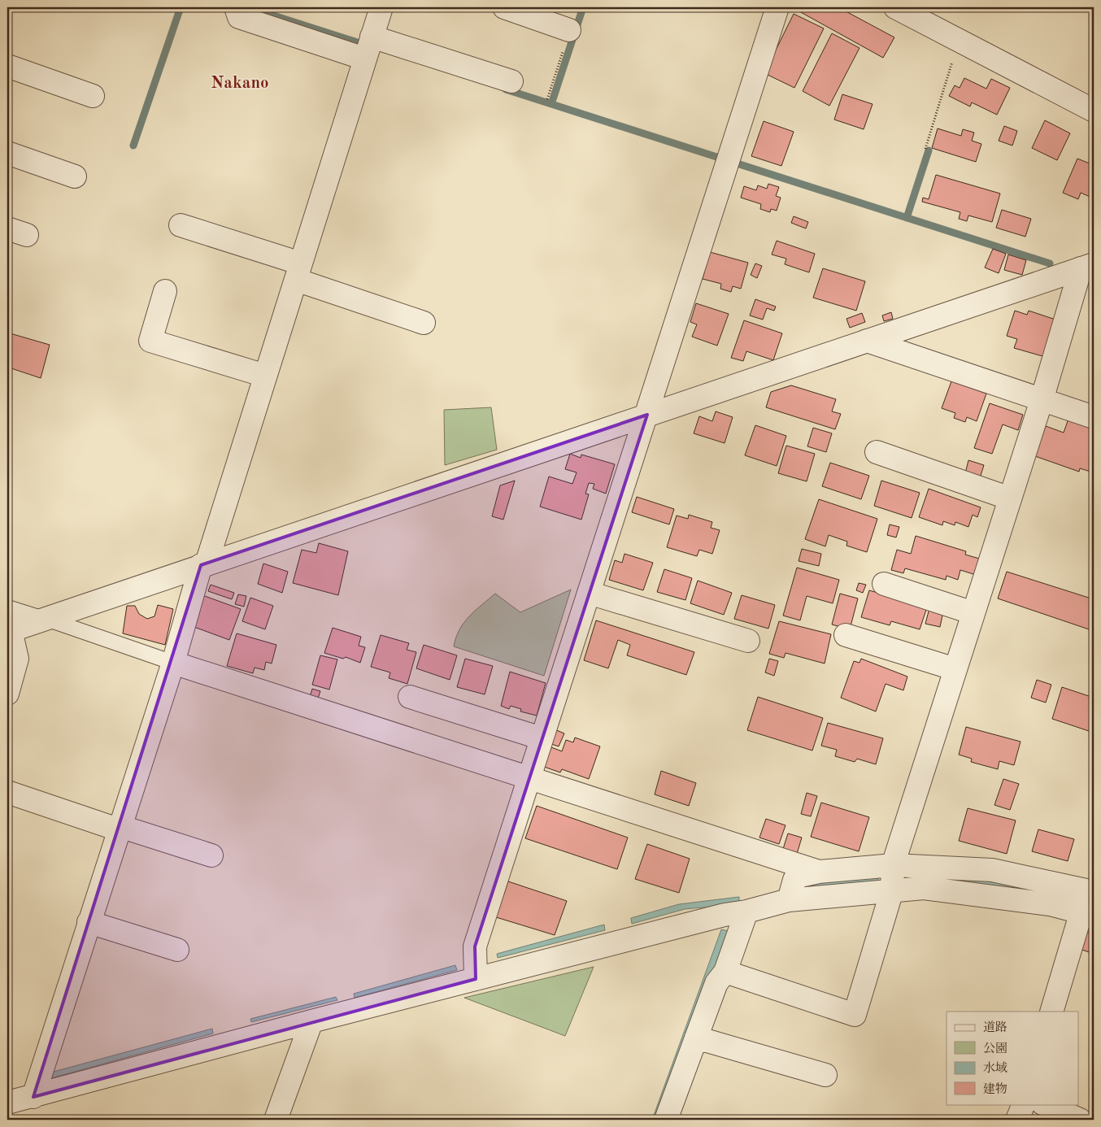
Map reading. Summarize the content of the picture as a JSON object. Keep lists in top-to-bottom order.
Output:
{
  "districts": ["Nakano"],
  "legend": [
    "道路",
    "公園",
    "水域",
    "建物"
  ]
}
